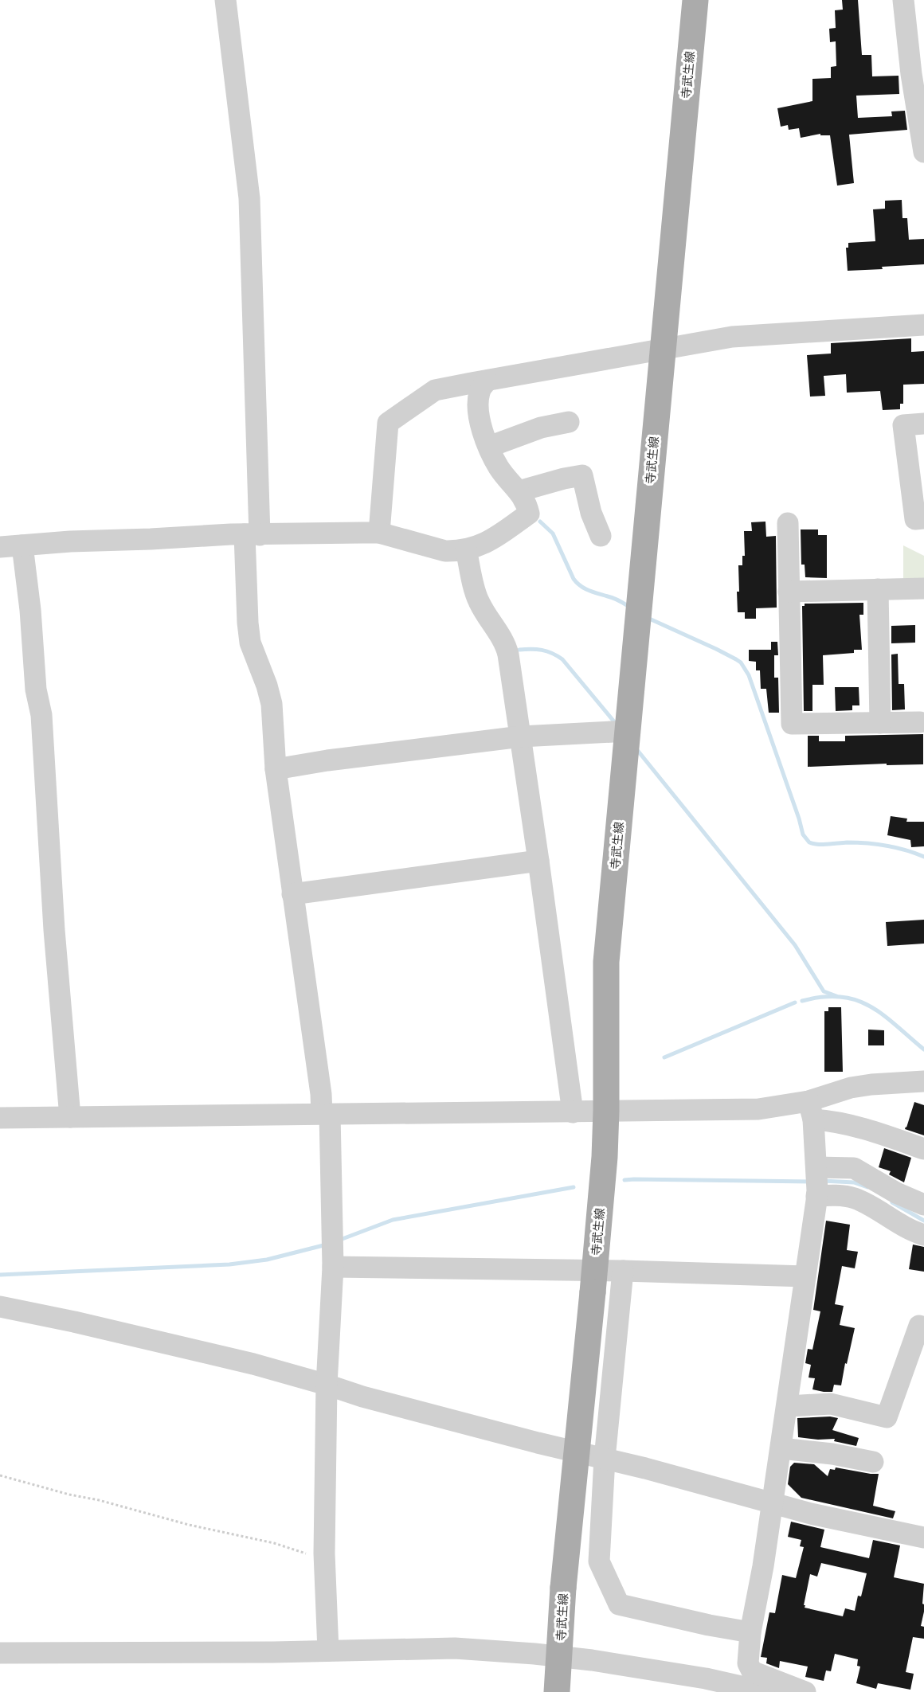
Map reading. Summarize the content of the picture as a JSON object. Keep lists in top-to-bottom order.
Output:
{
  "streets": {
    "main road": ["寺武生線"]
  }
}
